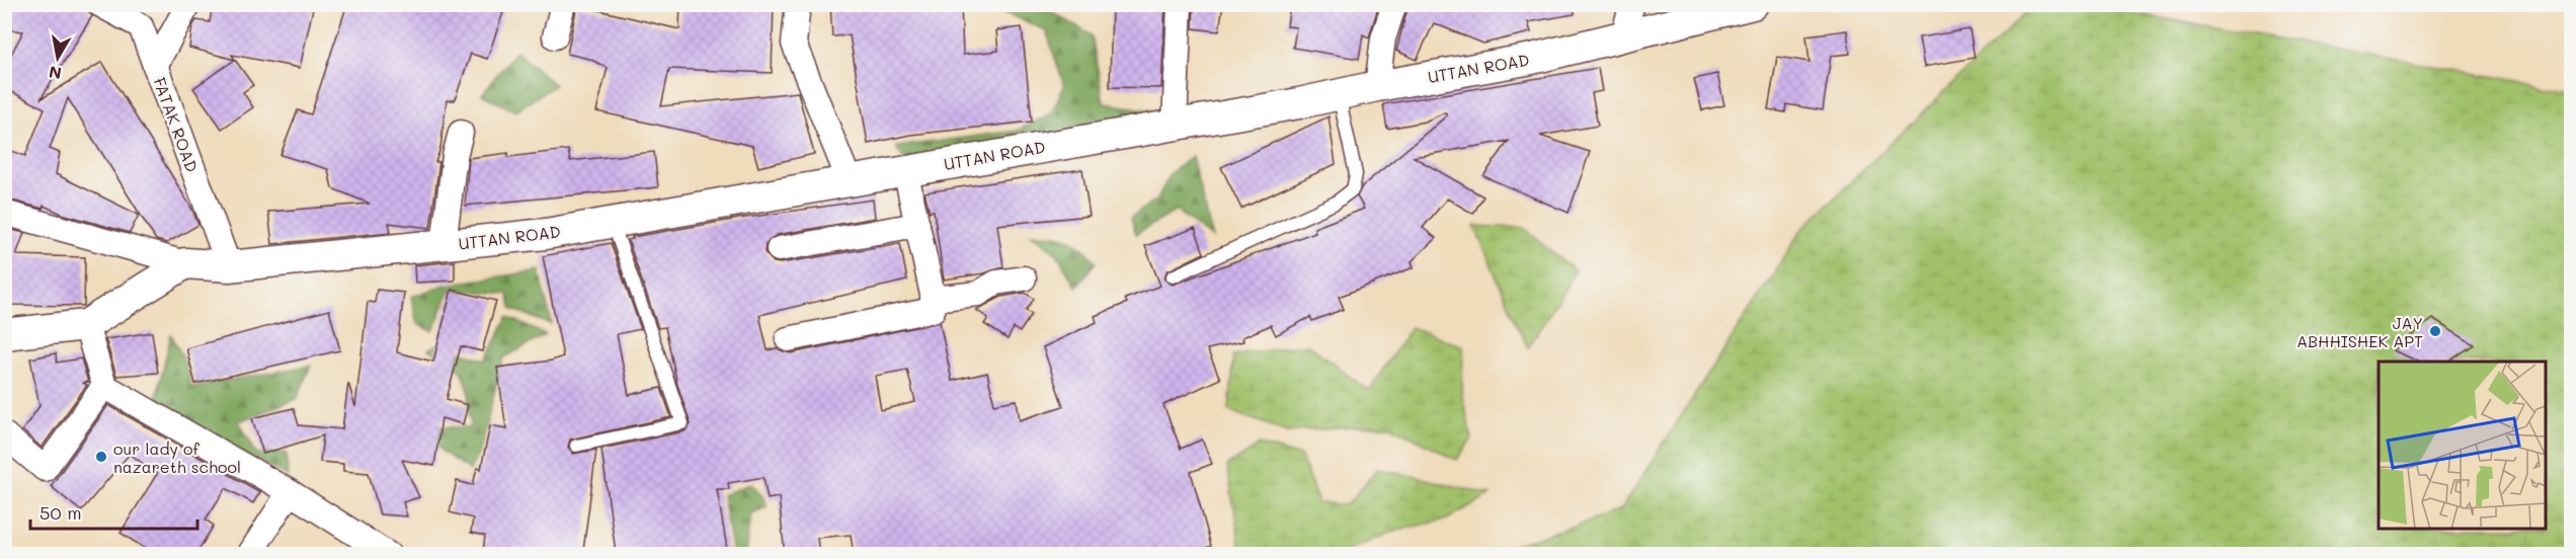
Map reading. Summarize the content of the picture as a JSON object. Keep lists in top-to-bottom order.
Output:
{
  "streets": {
    "street": ["UTTAN ROAD", "FATAK ROAD"]
  },
  "crossings": [
    ["UTTAN ROAD", "FATAK ROAD"]
  ],
  "places": ["JAY ABHHISHEK APT", "our lady of nazareth school"],
  "scale_bar": "50 m",
  "north": "bottom"
}
